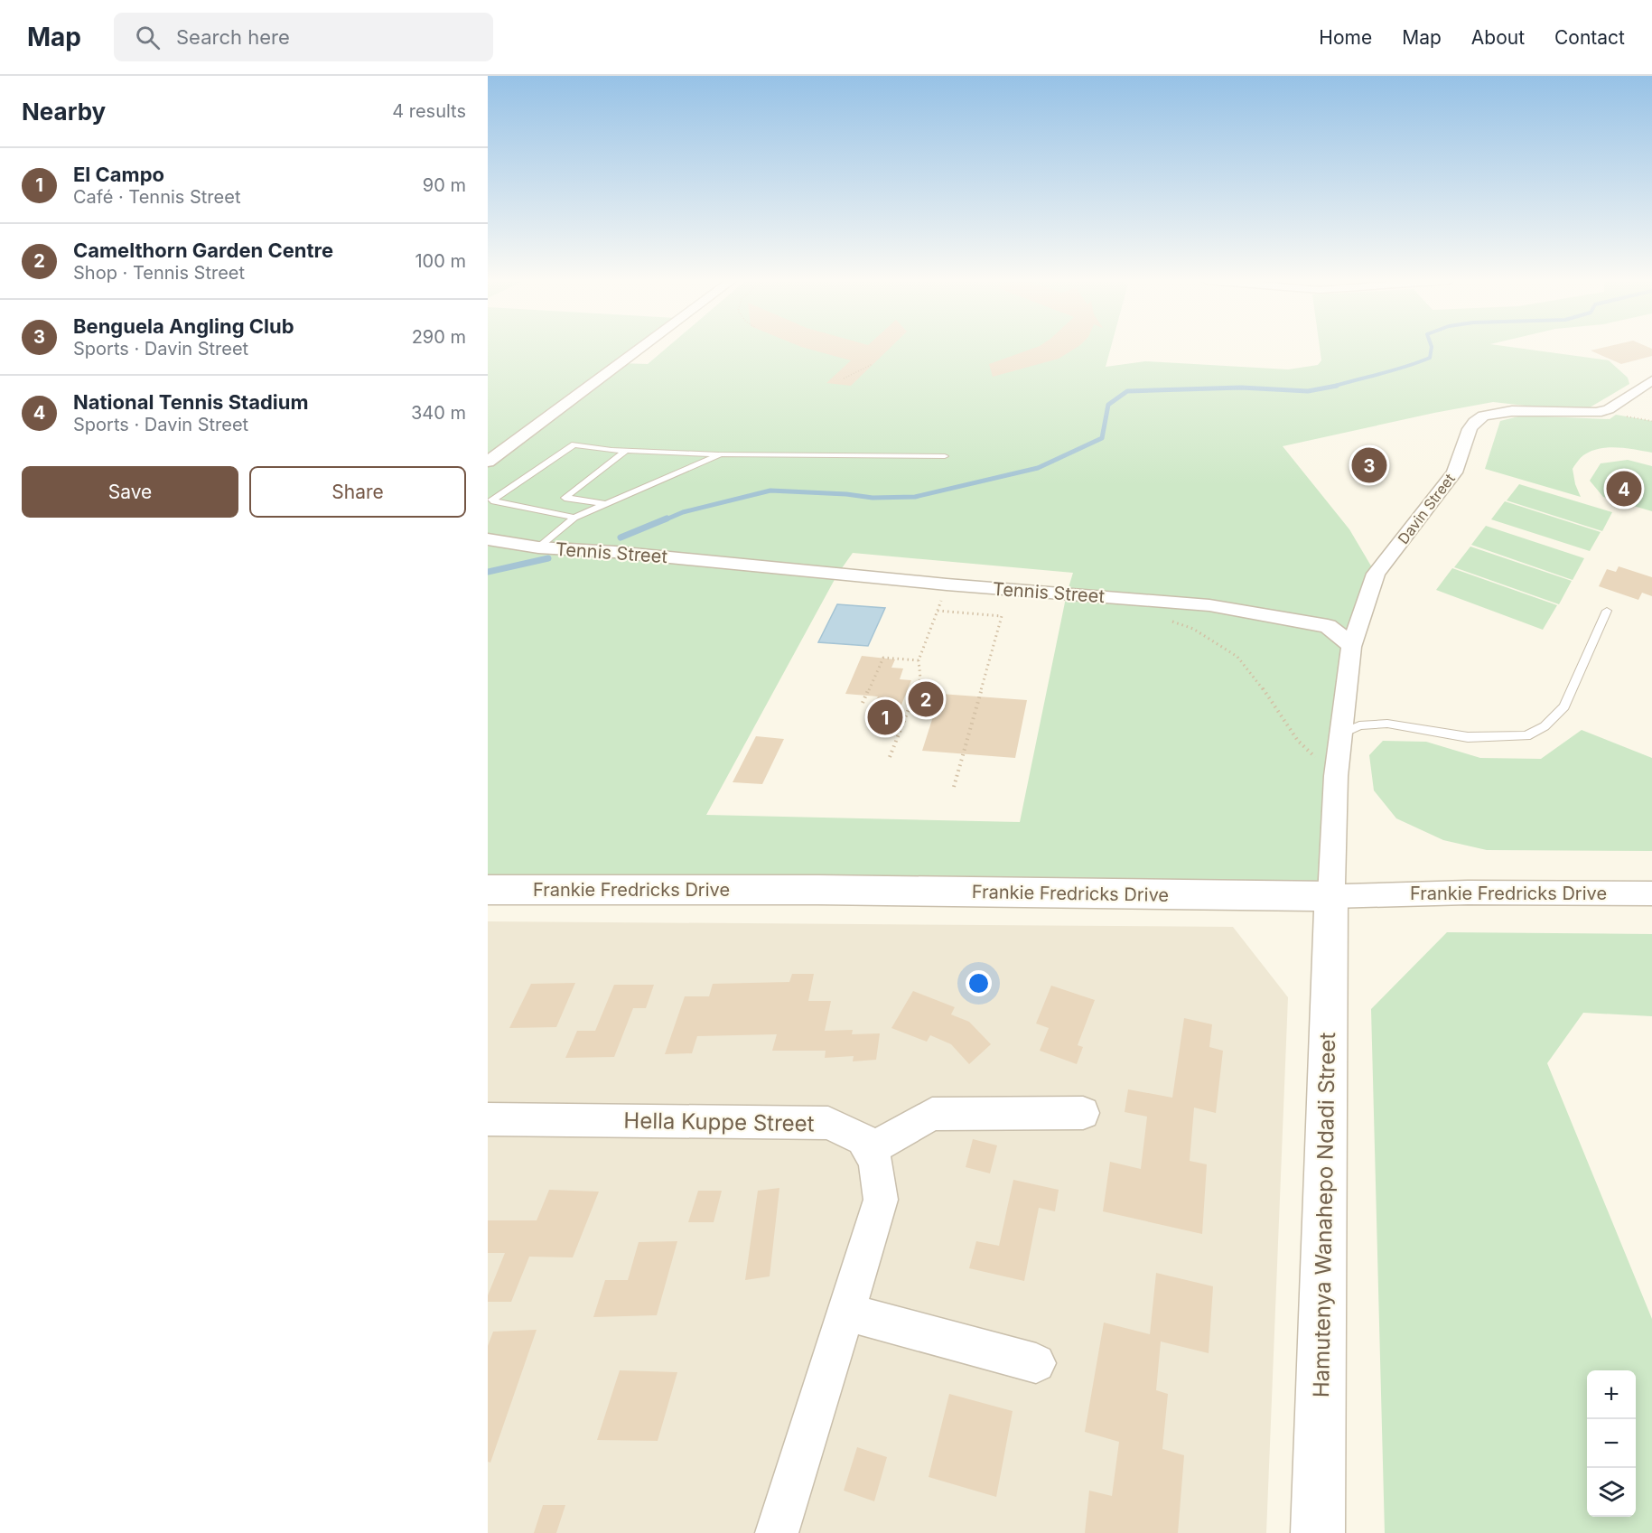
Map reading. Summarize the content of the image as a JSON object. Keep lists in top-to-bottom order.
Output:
{
  "streets": {
    "street": [
      "Davin Street",
      "Tennis Street",
      "Frankie Fredricks Drive",
      "Hella Kuppe Street",
      "Hamutenya Wanahepo Ndadi Street"
    ]
  },
  "crossings": [
    ["Davin Street", "Tennis Street"],
    ["Frankie Fredricks Drive", "Hamutenya Wanahepo Ndadi Street"]
  ],
  "page": {
    "header": "Map",
    "search": "Search here",
    "nav": [
      "Home",
      "Map",
      "About",
      "Contact"
    ],
    "heading": ["Nearby", "4 results"],
    "list": [
      {
        "mark": "1",
        "name": "El Campo",
        "note": "Café · Tennis Street",
        "value": "90 m"
      },
      {
        "mark": "2",
        "name": "Camelthorn Garden Centre",
        "note": "Shop · Tennis Street",
        "value": "100 m"
      },
      {
        "mark": "3",
        "name": "Benguela Angling Club",
        "note": "Sports · Davin Street",
        "value": "290 m"
      },
      {
        "mark": "4",
        "name": "National Tennis Stadium",
        "note": "Sports · Davin Street",
        "value": "340 m"
      }
    ],
    "pins": [
      "3",
      "4",
      "2",
      "1"
    ],
    "buttons": ["Save", "Share"],
    "map_buttons": ["+", "−"]
  }
}
